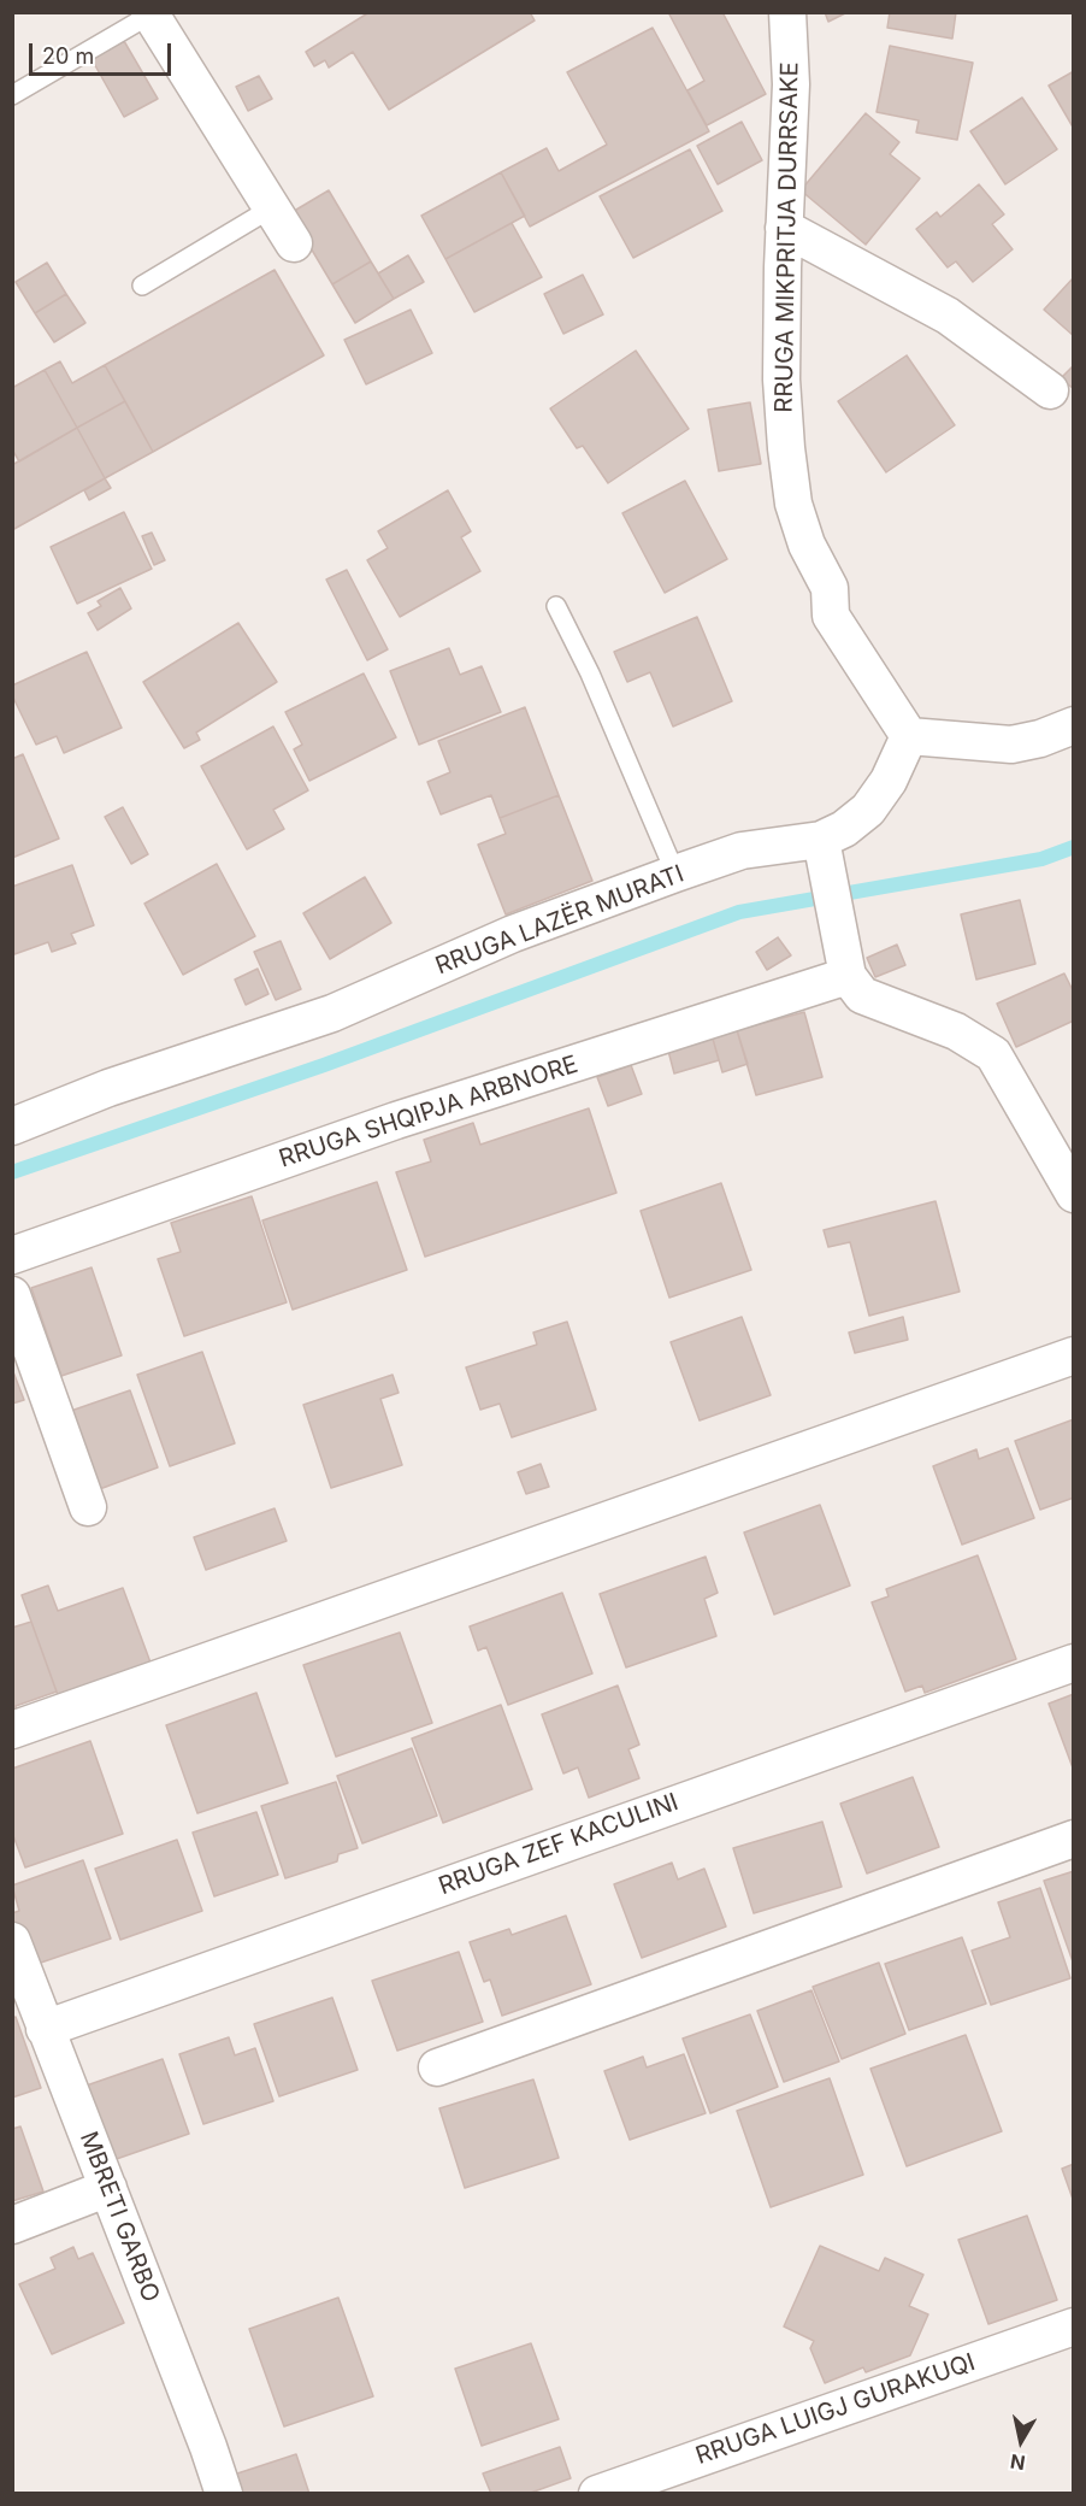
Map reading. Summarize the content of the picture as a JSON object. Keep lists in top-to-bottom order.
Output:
{
  "streets": {
    "street": [
      "RRUGA MIKPRITJA DURRSAKE",
      "RRUGA LAZËR MURATI",
      "RRUGA SHQIPJA ARBNORE",
      "RRUGA ZEF KACULINI",
      "MBRETI GARBO",
      "RRUGA LUIGJ GURAKUQI"
    ]
  },
  "crossings": [
    ["RRUGA MIKPRITJA DURRSAKE", "RRUGA LAZËR MURATI"],
    ["RRUGA ZEF KACULINI", "MBRETI GARBO"]
  ],
  "scale_bar": "20 m",
  "north": "bottom"
}
